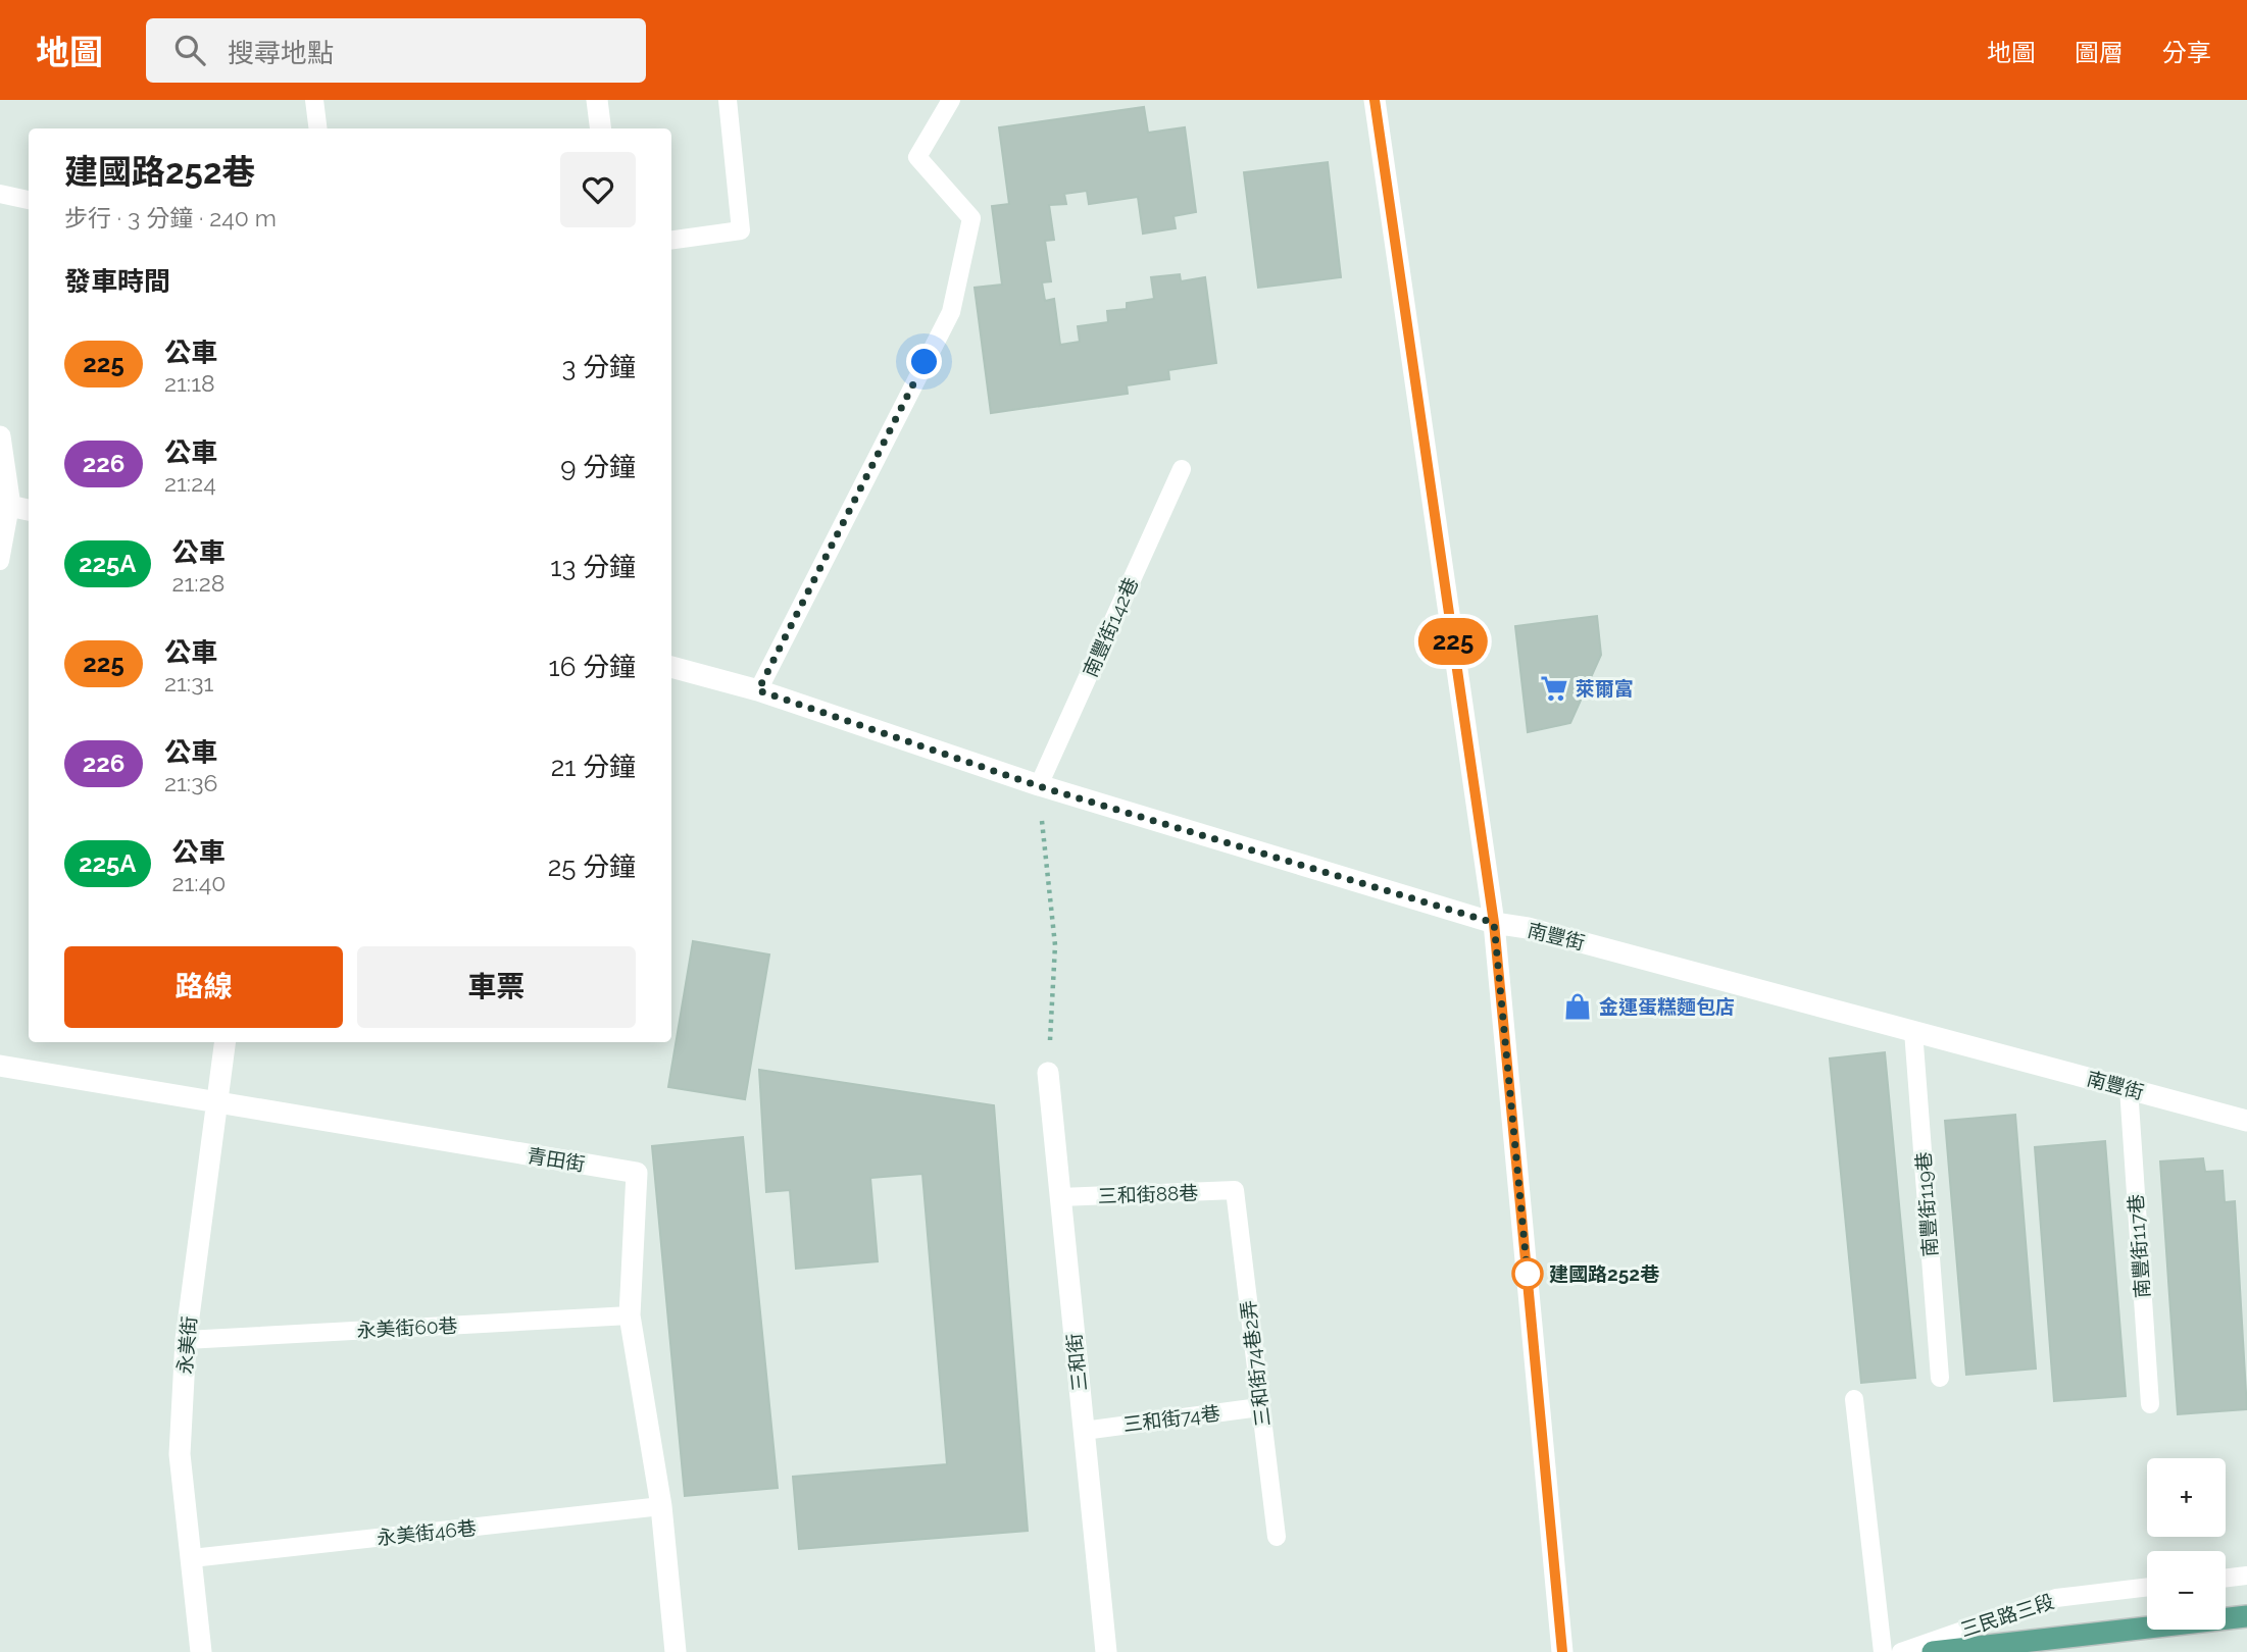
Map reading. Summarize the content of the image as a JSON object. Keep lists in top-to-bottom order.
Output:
{
  "streets": {
    "main road": ["三民路三段"],
    "street": [
      "南豐街",
      "青田街",
      "永美街",
      "三和街"
    ],
    "lane": [
      "南豐街142巷",
      "三和街88巷",
      "南豐街119巷",
      "南豐街117巷",
      "永美街60巷",
      "三和街74巷2弄",
      "三和街74巷",
      "永美街46巷"
    ]
  },
  "crossings": [
    ["南豐街142巷", "南豐街"],
    ["南豐街", "南豐街119巷"],
    ["南豐街", "南豐街117巷"],
    ["青田街", "永美街60巷"],
    ["青田街", "永美街"],
    ["青田街", "永美街46巷"],
    ["三和街88巷", "三和街"],
    ["三和街88巷", "三和街74巷2弄"],
    ["永美街60巷", "永美街"],
    ["永美街", "永美街46巷"],
    ["三和街", "三和街74巷"],
    ["三和街74巷2弄", "三和街74巷"]
  ],
  "places": {
    "supermarket": ["萊爾富"],
    "shop": ["金運蛋糕麵包店"],
    "other": ["建國路252巷"]
  },
  "lines": ["bus line 225"],
  "page": {
    "header": "地圖",
    "search": "搜尋地點",
    "nav": ["地圖", "圖層", "分享"],
    "on_map": "225",
    "heading": [
      ["建國路252巷", "步行 · 3 分鐘 · 240 m"],
      "發車時間"
    ],
    "list": [
      {
        "mark": "225",
        "name": "公車",
        "note": "21:18",
        "value": "3 分鐘"
      },
      {
        "mark": "226",
        "name": "公車",
        "note": "21:24",
        "value": "9 分鐘"
      },
      {
        "mark": "225A",
        "name": "公車",
        "note": "21:28",
        "value": "13 分鐘"
      },
      {
        "mark": "225",
        "name": "公車",
        "note": "21:31",
        "value": "16 分鐘"
      },
      {
        "mark": "226",
        "name": "公車",
        "note": "21:36",
        "value": "21 分鐘"
      },
      {
        "mark": "225A",
        "name": "公車",
        "note": "21:40",
        "value": "25 分鐘"
      }
    ],
    "buttons": ["路線", "車票"],
    "map_buttons": ["+", "−"]
  }
}
